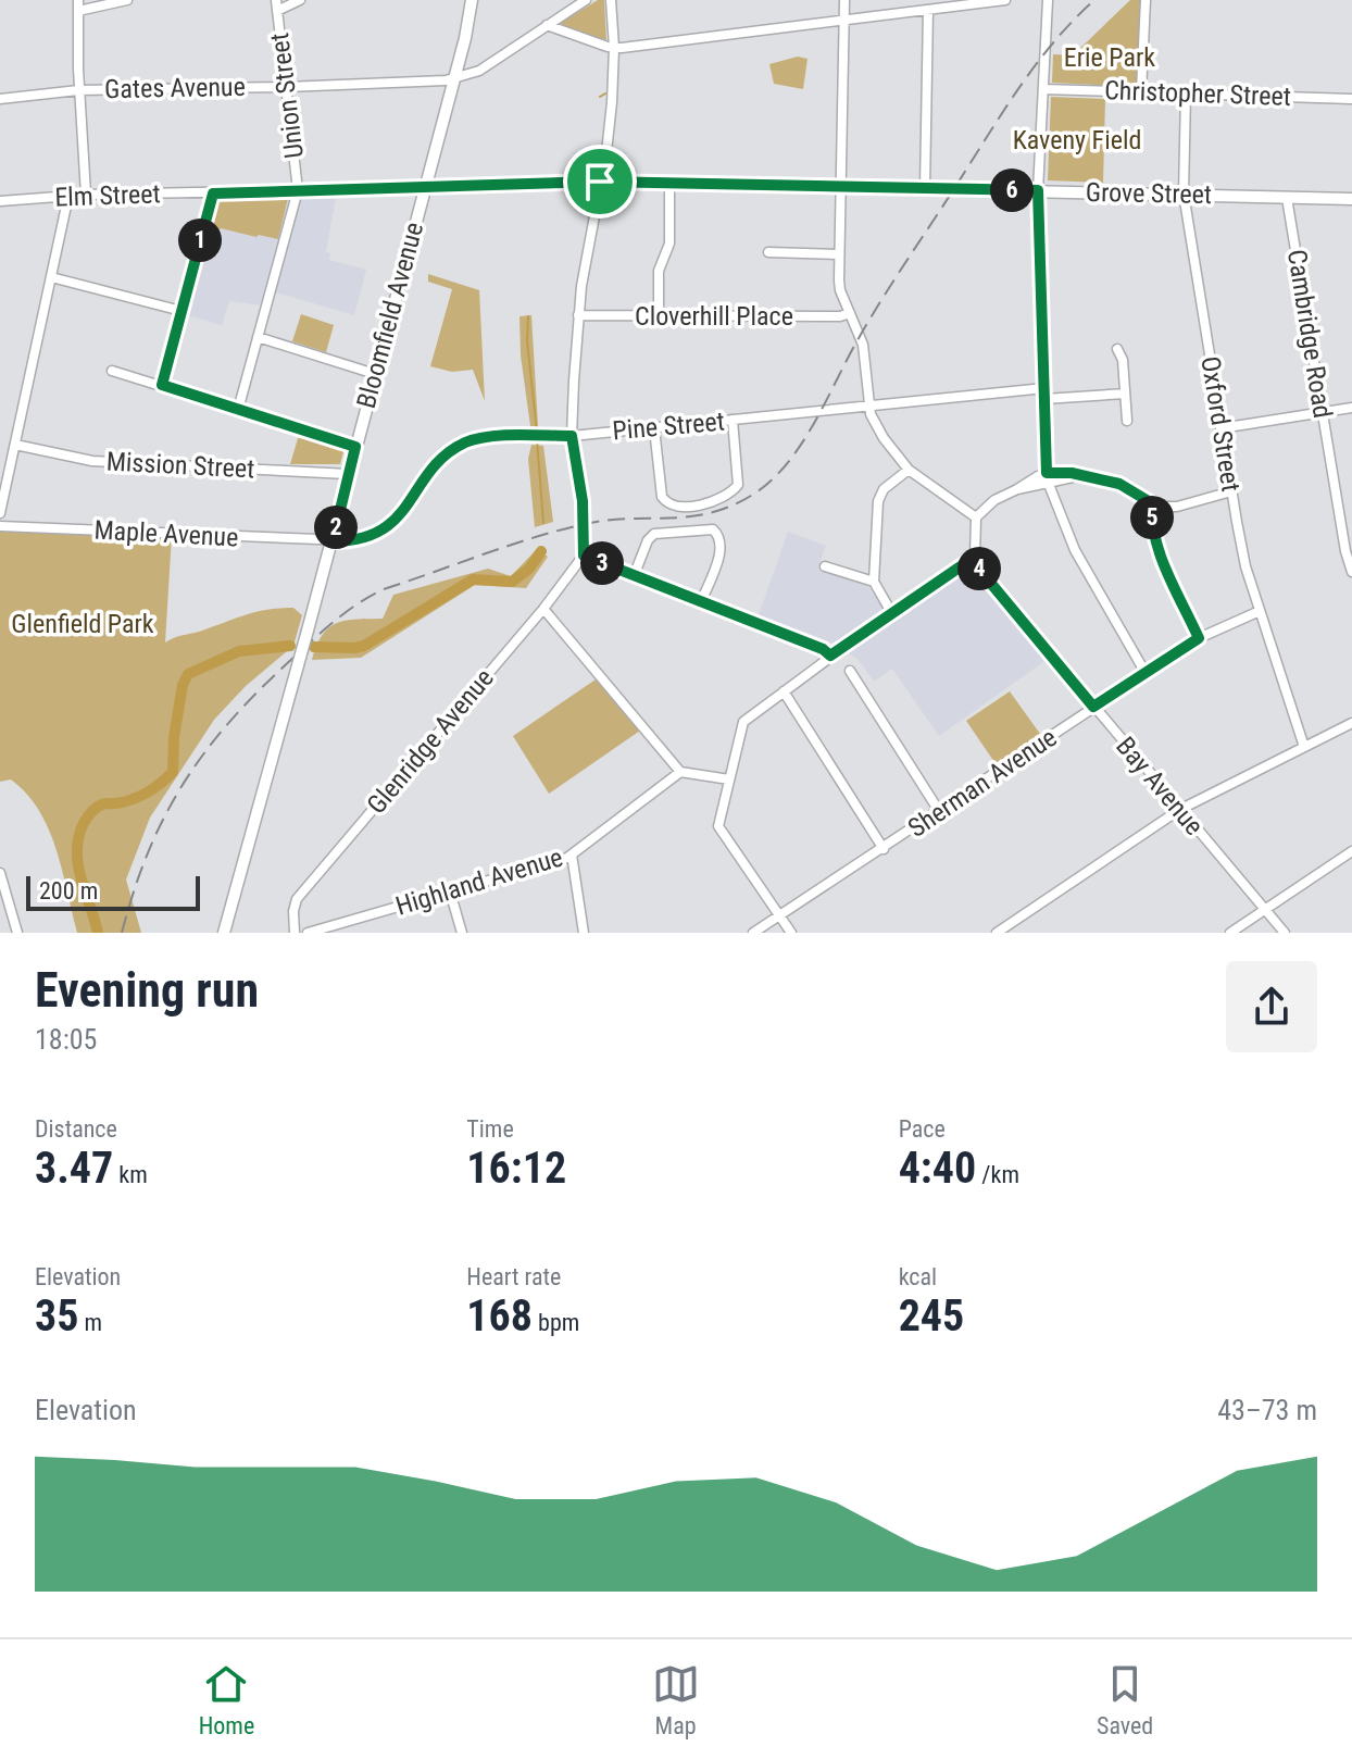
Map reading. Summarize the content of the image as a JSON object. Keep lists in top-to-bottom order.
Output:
{
  "streets": {
    "main road": ["Grove Street", "Bloomfield Avenue"],
    "street": [
      "Gates Avenue",
      "Christopher Street",
      "Union Street",
      "Elm Street",
      "Cloverhill Place",
      "Cambridge Road",
      "Oxford Street",
      "Pine Street",
      "Mission Street",
      "Maple Avenue",
      "Glenridge Avenue",
      "Sherman Avenue",
      "Bay Avenue",
      "Highland Avenue"
    ]
  },
  "crossings": [
    ["Gates Avenue", "Union Street"],
    ["Gates Avenue", "Bloomfield Avenue"],
    ["Christopher Street", "Oxford Street"],
    ["Union Street", "Elm Street"],
    ["Grove Street", "Elm Street"],
    ["Grove Street", "Bloomfield Avenue"],
    ["Grove Street", "Cambridge Road"],
    ["Grove Street", "Oxford Street"],
    ["Elm Street", "Bloomfield Avenue"],
    ["Bloomfield Avenue", "Pine Street"],
    ["Bloomfield Avenue", "Mission Street"],
    ["Bloomfield Avenue", "Maple Avenue"],
    ["Oxford Street", "Sherman Avenue"],
    ["Pine Street", "Maple Avenue"],
    ["Sherman Avenue", "Bay Avenue"]
  ],
  "parks": ["Erie Park", "Kaveny Field", "Glenfield Park"],
  "scale_bar": "200 m",
  "page": {
    "pins": [
      "6",
      "1",
      "5",
      "2",
      "3",
      "4"
    ],
    "scale": "200 m",
    "heading": ["Evening run", "18:05"],
    "stats": [
      ["Distance", "3.47 km"],
      ["Time", "16:12"],
      ["Pace", "4:40 /km"],
      ["Elevation", "35 m"],
      ["Heart rate", "168 bpm"],
      ["kcal", "245"]
    ],
    "chart": ["Elevation", "43–73 m"],
    "tabs": ["Home", "Map", "Saved"]
  }
}
